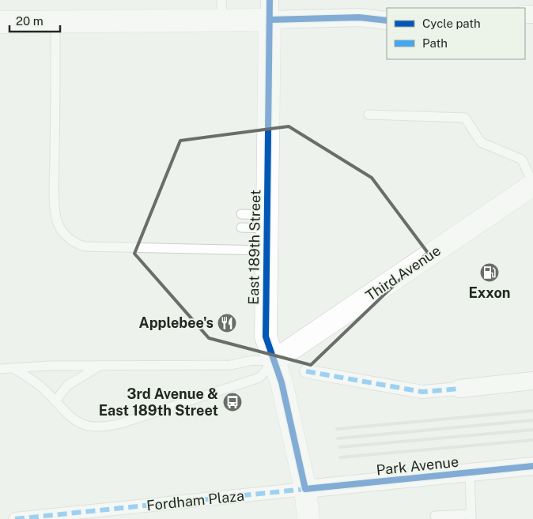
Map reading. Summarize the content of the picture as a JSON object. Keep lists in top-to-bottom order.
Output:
{
  "streets": {
    "main road": ["East 189th Street", "Third Avenue"],
    "street": ["Park Avenue", "Fordham Plaza"]
  },
  "crossings": [
    ["East 189th Street", "Third Avenue"],
    ["East 189th Street", "Park Avenue"],
    ["East 189th Street", "Fordham Plaza"],
    ["Park Avenue", "Fordham Plaza"]
  ],
  "places": {
    "fuel station": ["Exxon"],
    "restaurant": ["Applebee's"],
    "bus stop": ["3rd Avenue & East 189th Street"]
  },
  "legend": ["Cycle path", "Path"],
  "scale_bar": "20 m"
}
